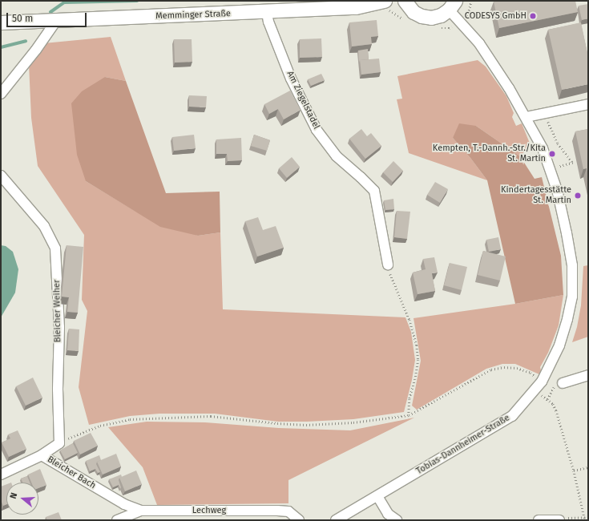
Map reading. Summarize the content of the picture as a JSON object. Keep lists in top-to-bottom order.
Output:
{
  "streets": {
    "main road": ["Memminger Straße"],
    "street": [
      "Am Ziegelstadel",
      "Bleicher Weiher",
      "Tobias-Dannheimer-Straße",
      "Bleicher Bach",
      "Lechweg"
    ]
  },
  "crossings": [
    ["Memminger Straße", "Am Ziegelstadel"],
    ["Bleicher Bach", "Lechweg"]
  ],
  "places": ["CODESYS GmbH", "Kempten, T.-Dannh.-Str./Kita St. Martin", "Kindertagesstätte St. Martin"],
  "scale_bar": "50 m",
  "north": "left"
}
